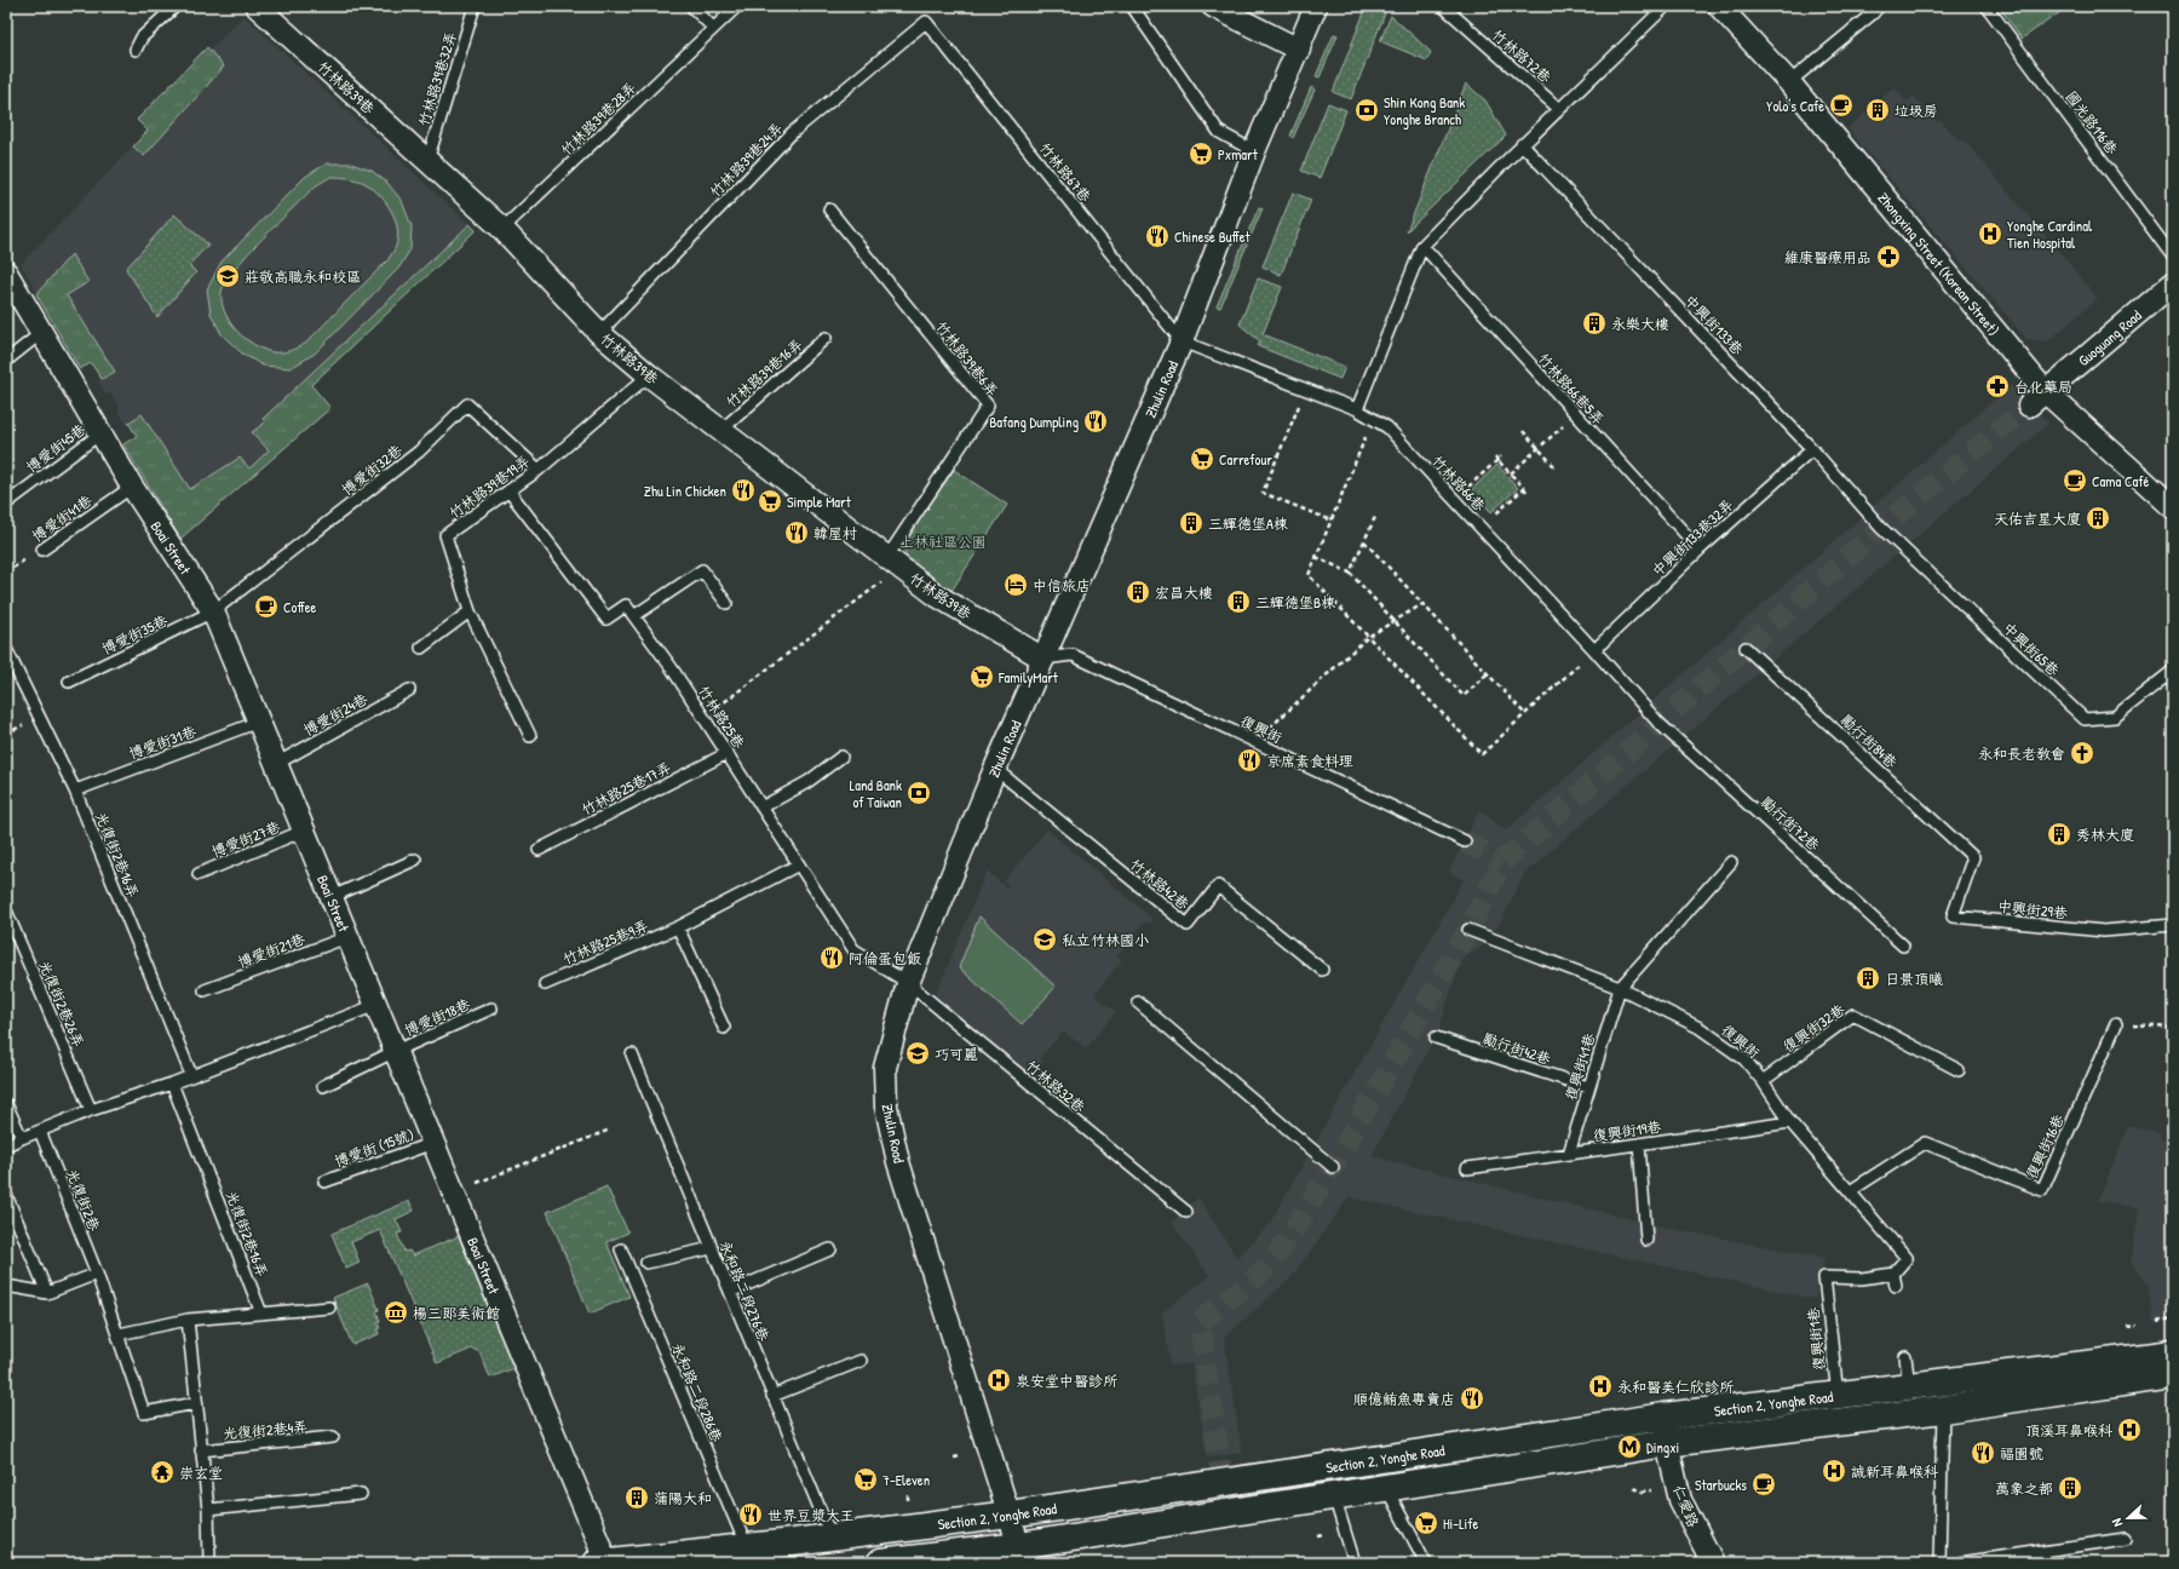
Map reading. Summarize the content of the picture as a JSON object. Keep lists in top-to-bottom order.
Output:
{
  "streets": {
    "main road": ["Section 2, Yonghe Road"],
    "street": [
      "竹林路39巷",
      "Zhongxing Street (Korean Street)",
      "Guoguang Road",
      "Zhulin Road",
      "Boai Street",
      "仁愛路"
    ],
    "lane": [
      "竹林路72巷",
      "竹林路39巷32弄",
      "竹林路39巷28弄",
      "國光路116巷",
      "竹林路39巷24弄",
      "竹林路67巷",
      "中興街133巷",
      "竹林路39巷6弄",
      "竹林路39巷16弄",
      "竹林路66巷5弄",
      "博愛街45巷",
      "博愛街32巷",
      "竹林路66巷",
      "竹林路39巷19弄",
      "博愛街41巷",
      "中興街133巷32弄",
      "博愛街35巷",
      "中興街65巷",
      "博愛街24巷",
      "竹林路25巷",
      "復興街",
      "勵行街84巷",
      "博愛街31巷",
      "竹林路25巷17弄",
      "勵行街72巷",
      "博愛街27巷",
      "光復街2巷16弄",
      "竹林路42巷",
      "中興街29巷",
      "竹林路25巷9弄",
      "博愛街21巷",
      "光復街2巷26弄",
      "博愛街18巷",
      "復興街32巷",
      "勵行街42巷",
      "復興街41巷",
      "竹林路32巷",
      "復興街19巷",
      "復興街16巷",
      "博愛街 (15號)",
      "光復街2巷",
      "永和路二段276巷",
      "復興街1巷",
      "永和路二段286巷",
      "光復街2巷4弄"
    ]
  },
  "crossings": [
    ["竹林路39巷32弄", "竹林路39巷"],
    ["竹林路39巷", "竹林路39巷28弄"],
    ["竹林路39巷", "竹林路39巷24弄"],
    ["竹林路39巷", "竹林路39巷6弄"],
    ["竹林路39巷", "竹林路39巷16弄"],
    ["竹林路39巷", "Zhulin Road"],
    ["竹林路39巷", "竹林路39巷19弄"],
    ["竹林路39巷", "復興街"],
    ["竹林路39巷24弄", "竹林路67巷"],
    ["竹林路67巷", "Zhulin Road"],
    ["竹林路67巷", "竹林路66巷"],
    ["Zhongxing Street (Korean Street)", "Guoguang Road"],
    ["中興街133巷", "中興街133巷32弄"],
    ["中興街133巷", "中興街65巷"],
    ["竹林路66巷5弄", "中興街133巷32弄"],
    ["Zhulin Road", "竹林路66巷"],
    ["Zhulin Road", "竹林路25巷"],
    ["Zhulin Road", "復興街"],
    ["Zhulin Road", "竹林路42巷"],
    ["Zhulin Road", "竹林路32巷"],
    ["Zhulin Road", "Section 2, Yonghe Road"],
    ["博愛街45巷", "Boai Street"],
    ["博愛街32巷", "竹林路39巷19弄"],
    ["博愛街32巷", "Boai Street"],
    ["博愛街32巷", "博愛街35巷"],
    ["竹林路66巷", "中興街133巷32弄"],
    ["竹林路66巷", "勵行街72巷"],
    ["博愛街41巷", "Boai Street"],
    ["Boai Street", "博愛街35巷"],
    ["Boai Street", "博愛街24巷"],
    ["Boai Street", "博愛街31巷"],
    ["Boai Street", "博愛街27巷"],
    ["Boai Street", "博愛街21巷"],
    ["Boai Street", "博愛街18巷"],
    ["Boai Street", "博愛街 (15號)"],
    ["Boai Street", "Section 2, Yonghe Road"],
    ["竹林路25巷", "竹林路25巷17弄"],
    ["竹林路25巷", "竹林路25巷9弄"],
    ["竹林路25巷", "竹林路32巷"],
    ["復興街", "復興街32巷"],
    ["復興街", "復興街41巷"],
    ["復興街", "復興街19巷"],
    ["復興街", "復興街16巷"],
    ["復興街", "復興街1巷"],
    ["勵行街84巷", "中興街29巷"],
    ["博愛街31巷", "光復街2巷16弄"],
    ["勵行街42巷", "復興街41巷"],
    ["復興街41巷", "復興街19巷"],
    ["永和路二段276巷", "Section 2, Yonghe Road"],
    ["復興街1巷", "Section 2, Yonghe Road"],
    ["永和路二段286巷", "Section 2, Yonghe Road"],
    ["Section 2, Yonghe Road", "仁愛路"]
  ],
  "parks": ["上林社區公園"],
  "places": {
    "cafe": [
      "Yolo's Cafe",
      "Cama Café",
      "Coffee",
      "Starbucks"
    ],
    "bank": ["Shin Kong Bank Yonghe Branch", "Land Bank of Taiwan"],
    "building": [
      "垃圾房",
      "永樂大樓",
      "天佑吉星大廈",
      "三輝德堡A棟",
      "宏昌大樓",
      "三輝德堡B棟",
      "秀林大廈",
      "日景頂曦",
      "萬象之都",
      "蒲陽大和"
    ],
    "supermarket": [
      "Pxmart",
      "Carrefour",
      "Simple Mart",
      "FamilyMart",
      "7-Eleven",
      "Hi-Life"
    ],
    "hospital": [
      "Yonghe Cardinal Tien Hospital",
      "泉安堂中醫診所",
      "永和醫美仁欣診所",
      "頂溪耳鼻喉科",
      "誠新耳鼻喉科"
    ],
    "restaurant": [
      "Chinese Buffet",
      "Bafang Dumpling",
      "Zhu Lin Chicken",
      "韓屋村",
      "京席素食料理",
      "阿倫蛋包飯",
      "順億鮪魚專賣店",
      "福園號",
      "世界豆漿大王"
    ],
    "pharmacy": ["維康醫療用品", "台化藥局"],
    "school or university": ["莊敬高職永和校區", "私立竹林國小", "巧可麗"],
    "hotel": ["中信旅店"],
    "church": ["永和長老教會"],
    "museum": ["楊三郎美術館"],
    "metro station": ["Dingxi"],
    "temple": ["崇玄堂"]
  },
  "north": "left"
}
